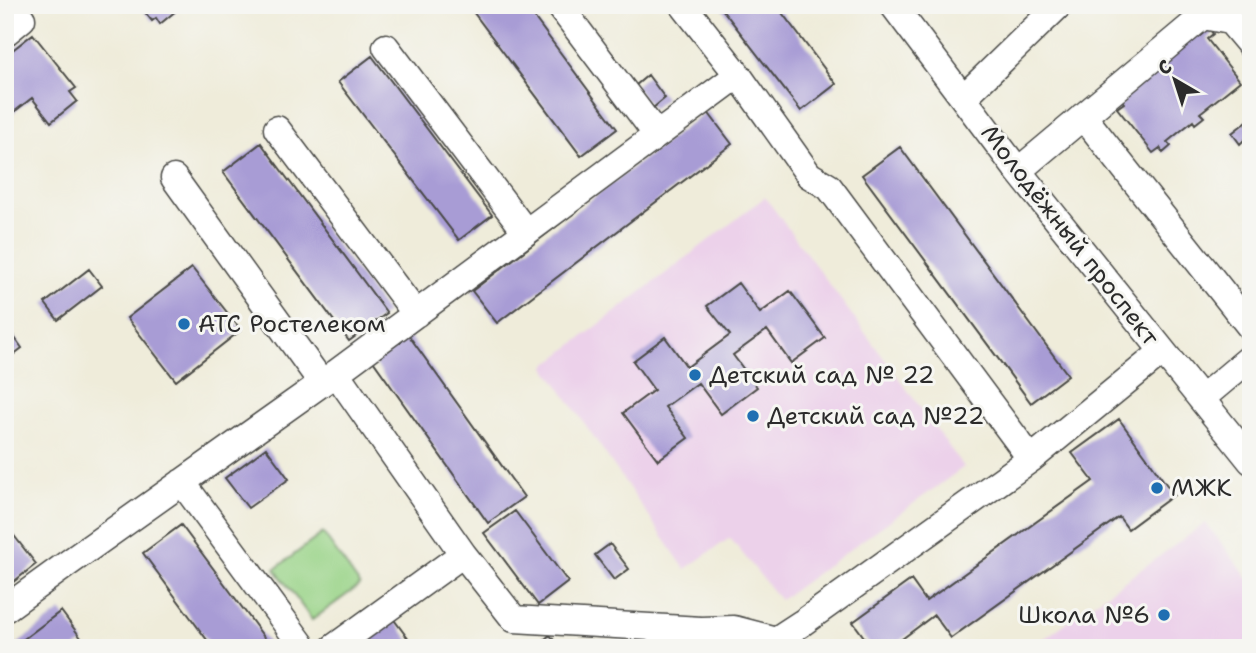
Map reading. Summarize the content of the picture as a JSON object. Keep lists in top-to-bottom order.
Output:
{
  "streets": {
    "street": ["Молодёжный проспект"]
  },
  "places": [
    "АТС Ростелеком",
    "Детский сад № 22",
    "Детский сад №22",
    "МЖК",
    "Школа №6"
  ],
  "north": "top left"
}
